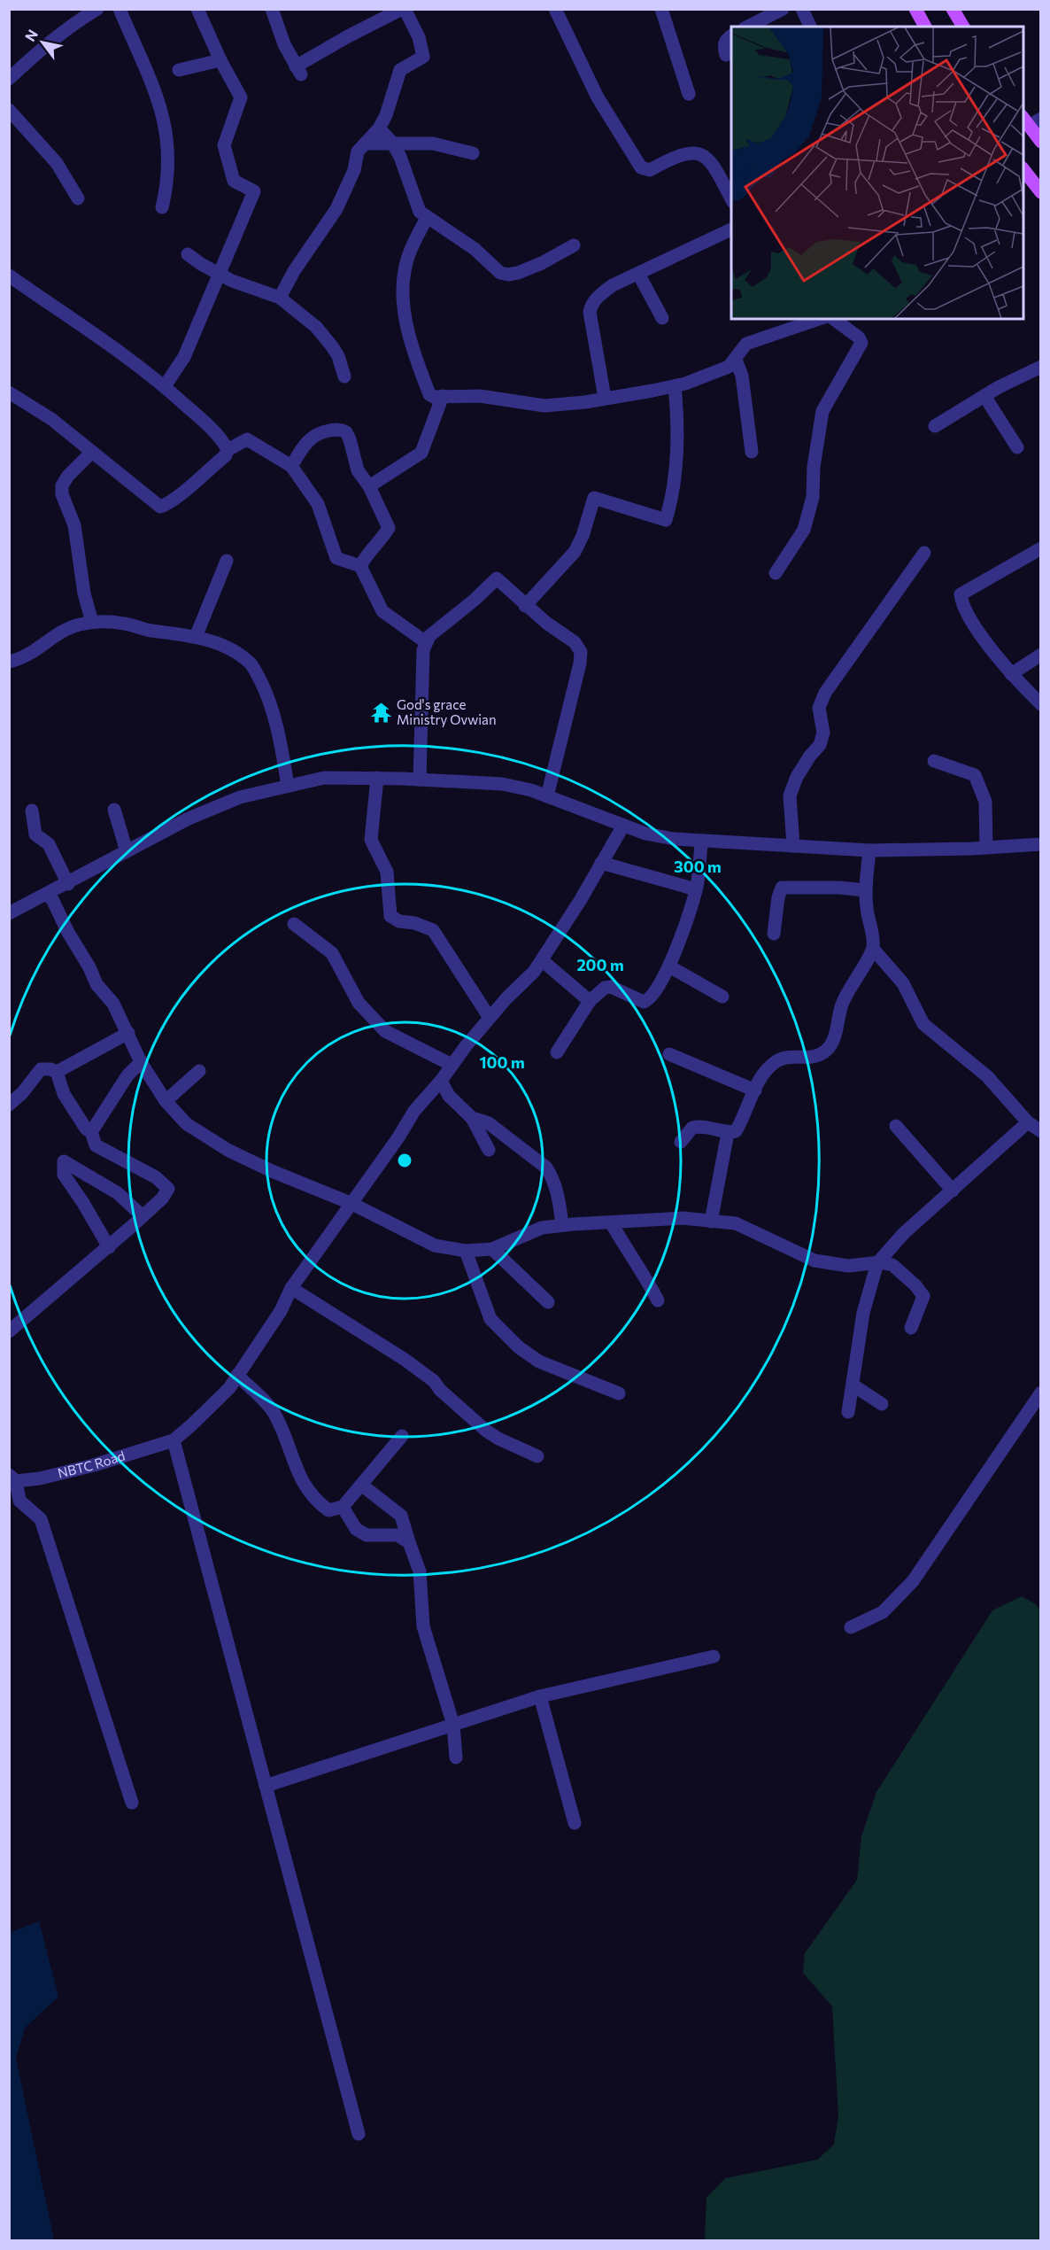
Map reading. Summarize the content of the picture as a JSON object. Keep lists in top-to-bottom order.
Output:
{
  "streets": {
    "street": ["NBTC Road"]
  },
  "places": {
    "temple": ["God's grace Ministry Ovwian"]
  },
  "north": "top left",
  "rings": ["300 m", "200 m", "100 m"]
}
